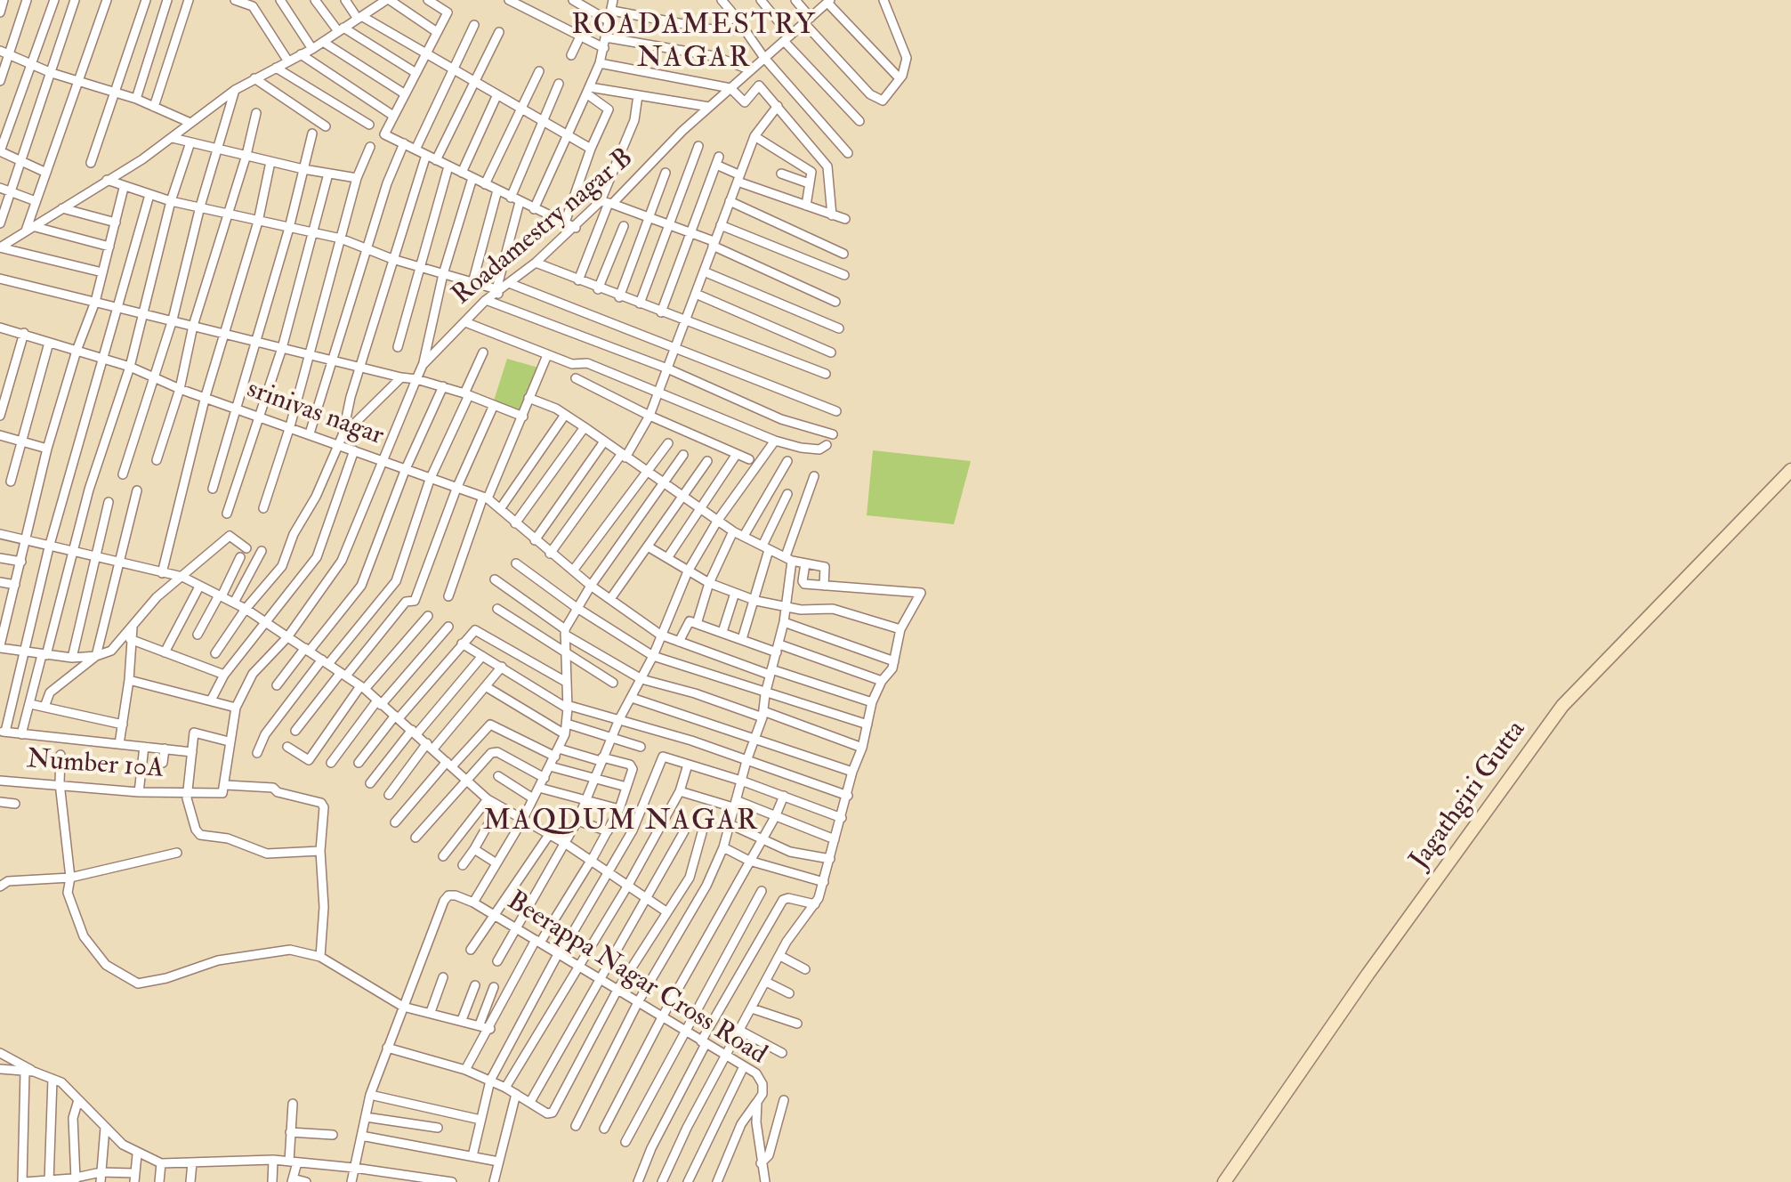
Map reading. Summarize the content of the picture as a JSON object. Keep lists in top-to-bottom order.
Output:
{
  "streets": {
    "street": [
      "Roadamestry nagar B",
      "srinivas nagar",
      "Number 10A",
      "Jagathgiri Gutta",
      "Beerappa Nagar Cross Road"
    ]
  },
  "crossings": [
    ["Roadamestry nagar B", "srinivas nagar"],
    ["Roadamestry nagar B", "Number 10A"]
  ],
  "districts": ["ROADAMESTRY NAGAR", "MAQDUM NAGAR"]
}
